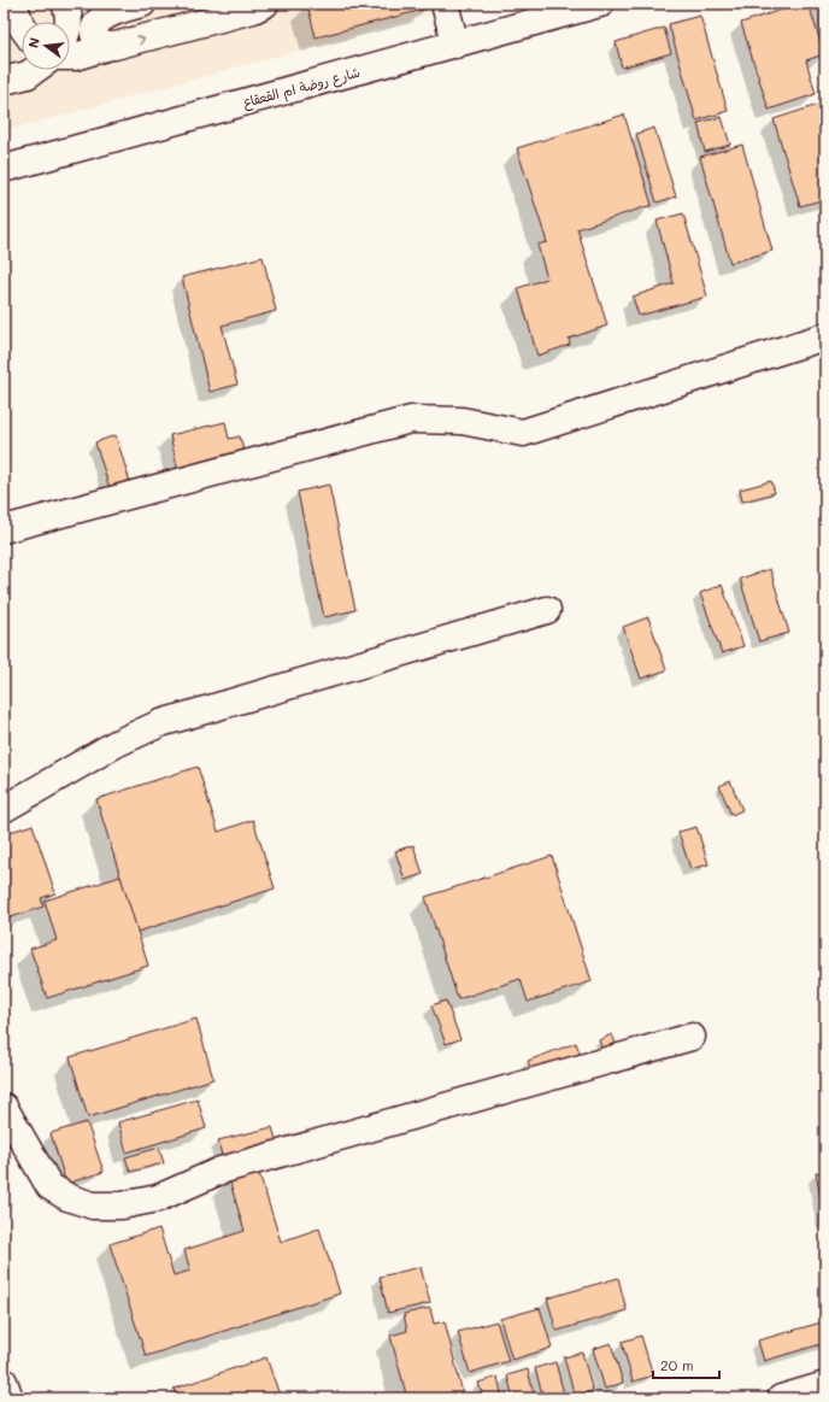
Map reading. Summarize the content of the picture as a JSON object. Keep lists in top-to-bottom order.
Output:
{
  "streets": {
    "street": ["شارع روضة ام القعقاع"]
  },
  "scale_bar": "20 m",
  "north": "left"
}
